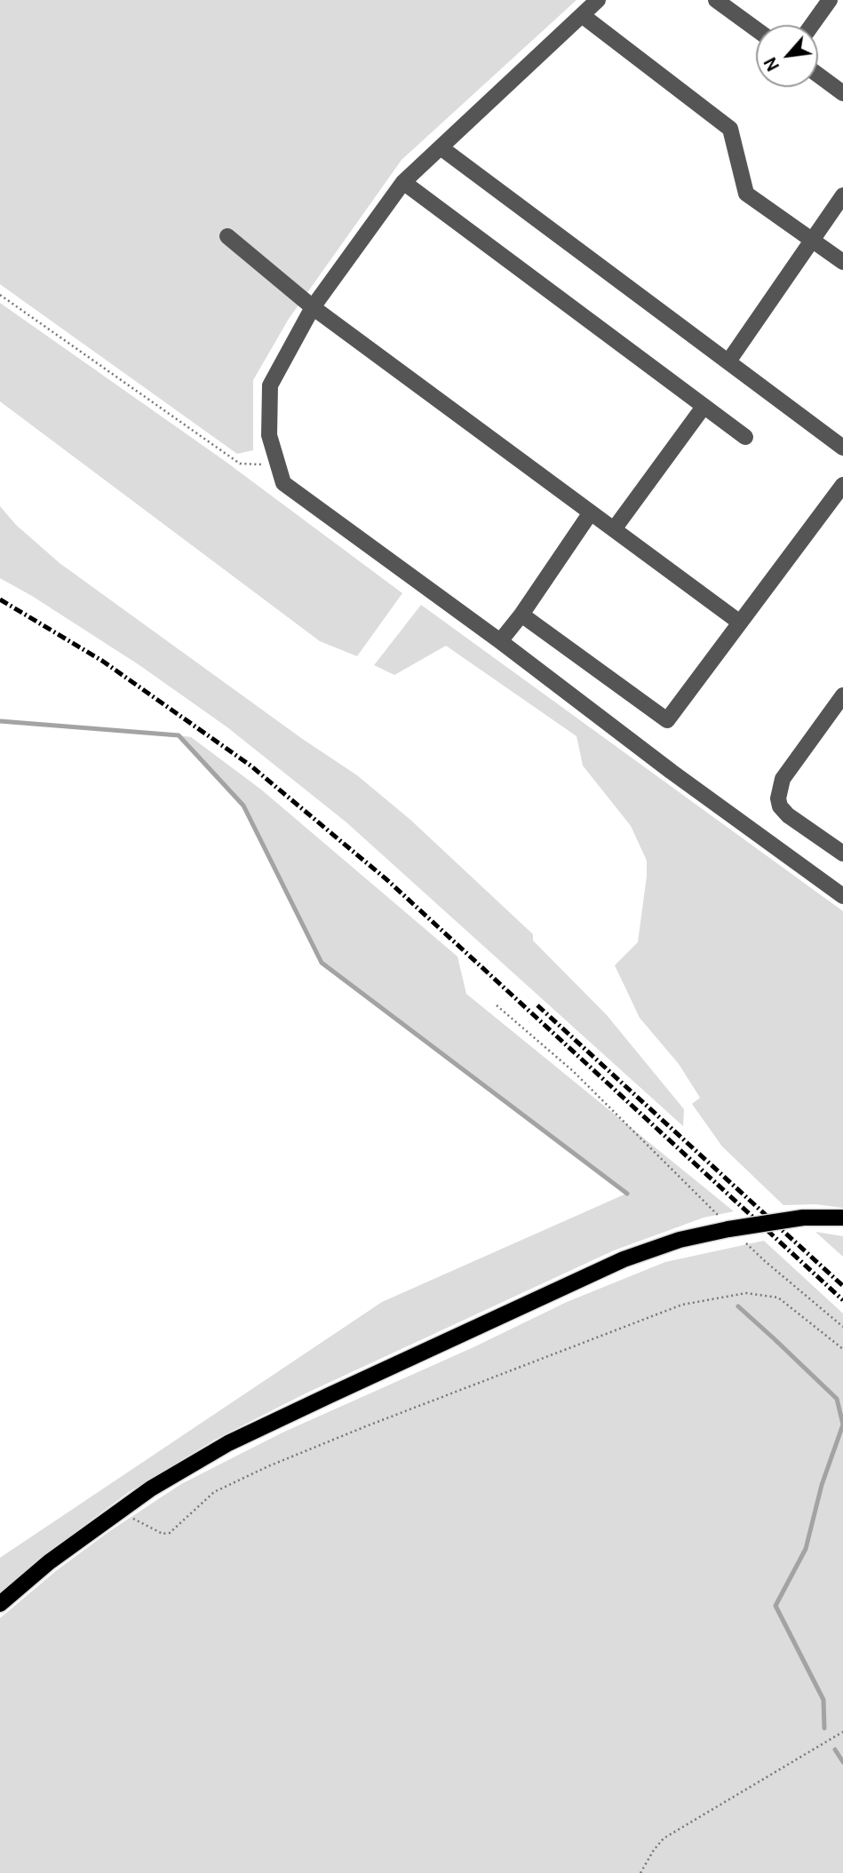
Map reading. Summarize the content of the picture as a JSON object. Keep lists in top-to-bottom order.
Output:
{
  "north": "bottom left"
}
